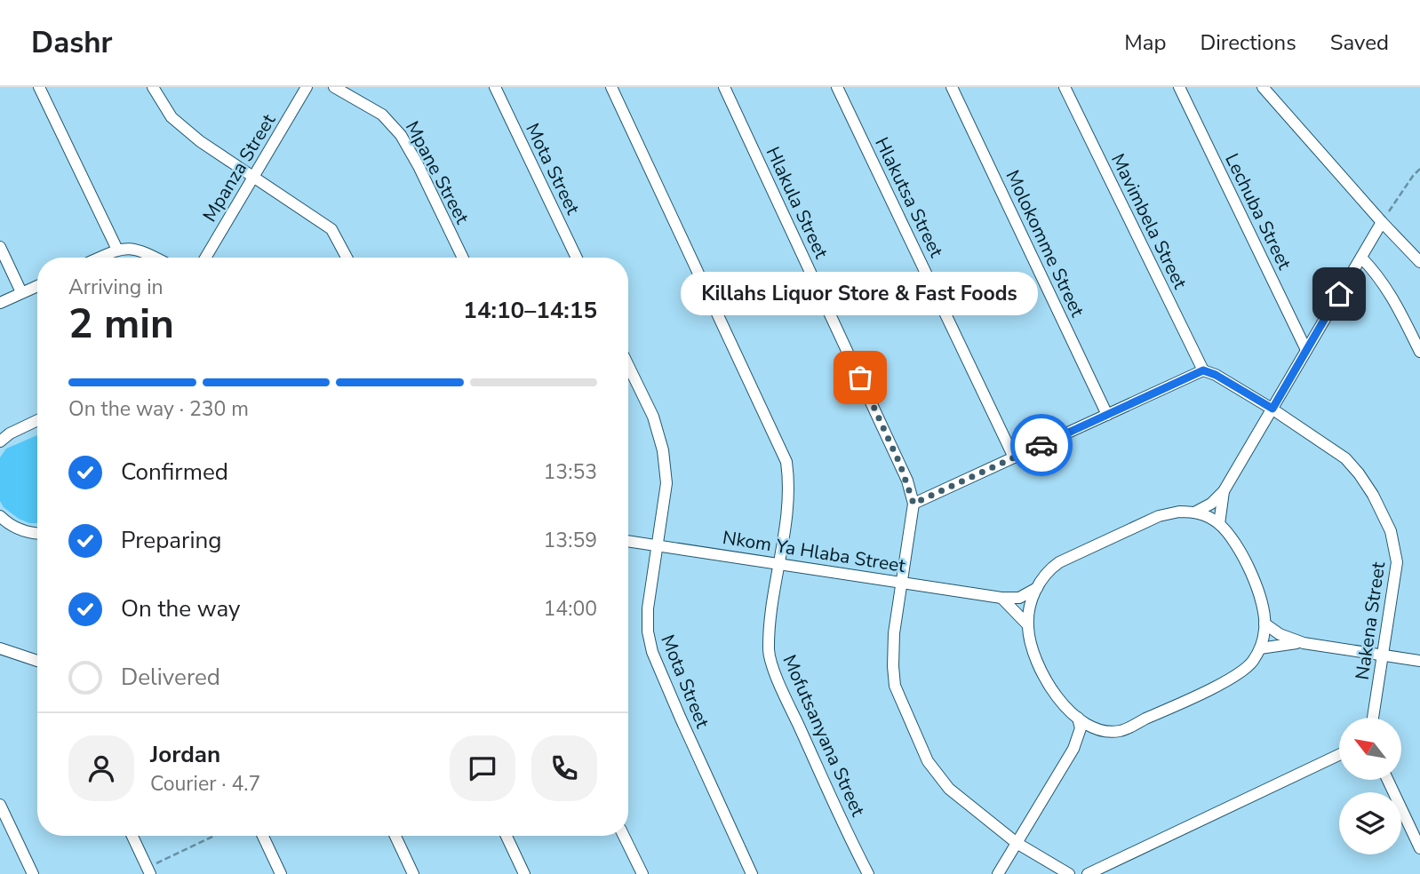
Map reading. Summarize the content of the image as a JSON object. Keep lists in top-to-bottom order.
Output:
{
  "streets": {
    "street": [
      "Mpanza Street",
      "Mota Street",
      "Mpane Street",
      "Hlakutsa Street",
      "Hlakula Street",
      "Lechuba Street",
      "Mavimbela Street",
      "Molokomme Street",
      "Nkom Ya Hlaba Street",
      "Nakena Street",
      "Mofutsanyana Street"
    ]
  },
  "crossings": [
    ["Mota Street", "Nkom Ya Hlaba Street"],
    ["Mavimbela Street", "Nakena Street"],
    ["Nkom Ya Hlaba Street", "Mofutsanyana Street"]
  ],
  "places": ["Killahs Liquor Store & Fast Foods"],
  "north": "top left",
  "page": {
    "header": "Dashr",
    "nav": ["Map", "Directions", "Saved"],
    "heading": ["2 min", "Arriving in", "14:10–14:15"],
    "panel": ["Jordan", "Courier · 4.7"],
    "bubble": "Killahs Liquor Store & Fast Foods",
    "bar": "On the way · 230 m",
    "list": [
      ["Confirmed", "13:53"],
      ["Preparing", "13:59"],
      ["On the way", "14:00"],
      "Delivered"
    ]
  }
}
